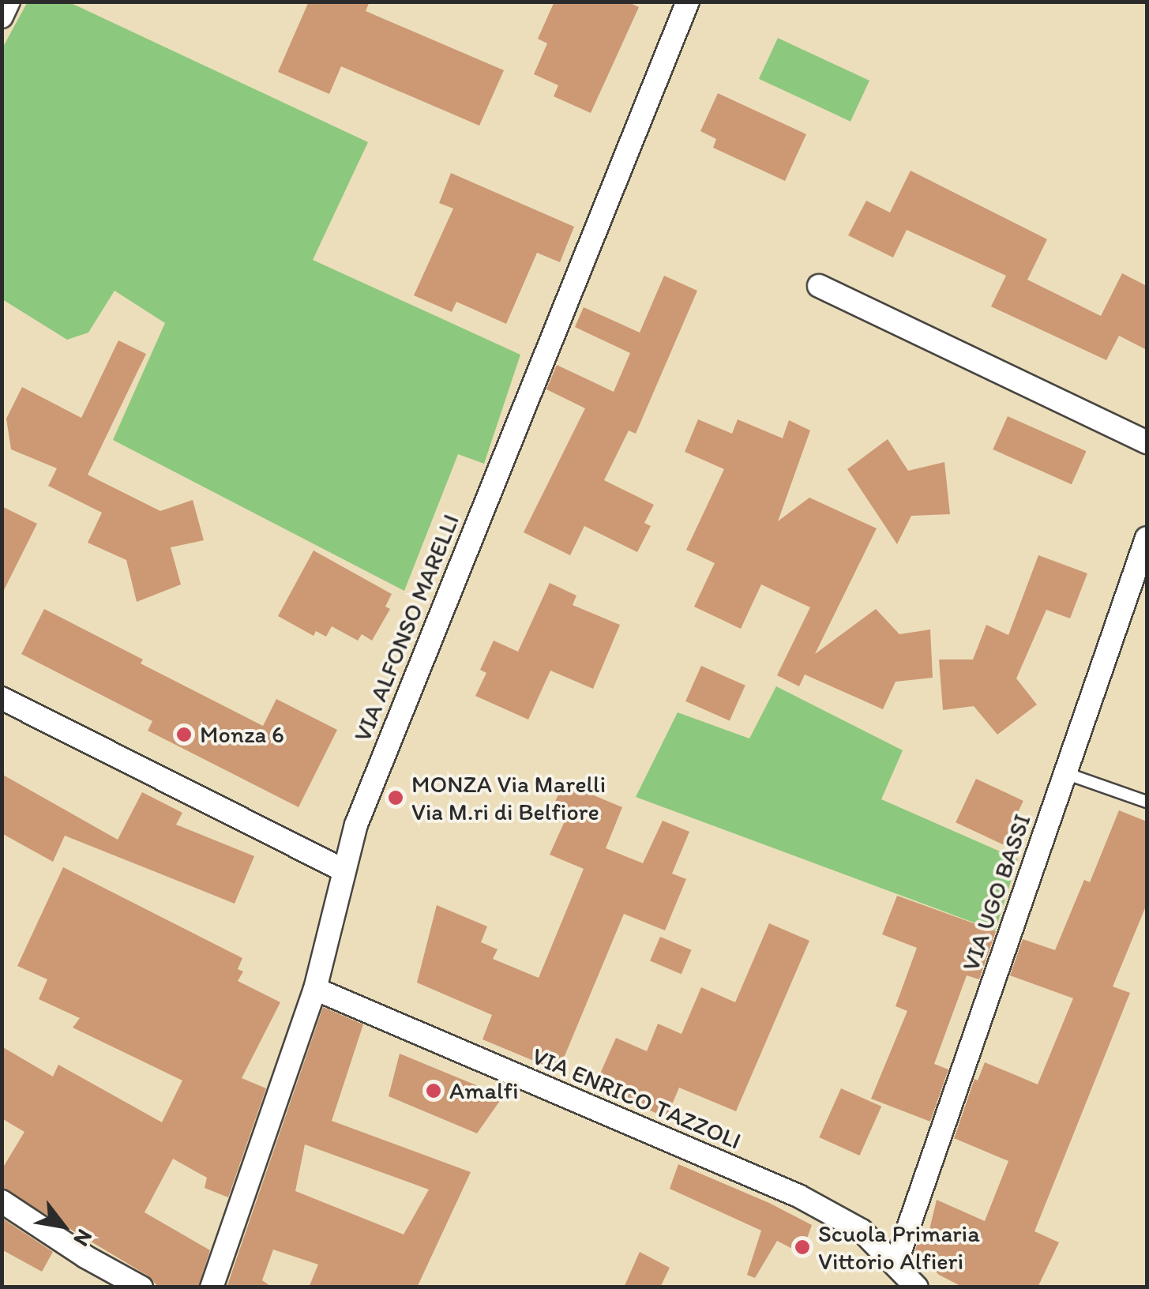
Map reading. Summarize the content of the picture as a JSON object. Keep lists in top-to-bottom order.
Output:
{
  "streets": {
    "street": ["VIA ALFONSO MARELLI", "VIA UGO BASSI", "VIA ENRICO TAZZOLI"]
  },
  "crossings": [
    ["VIA ALFONSO MARELLI", "VIA ENRICO TAZZOLI"],
    ["VIA UGO BASSI", "VIA ENRICO TAZZOLI"]
  ],
  "places": [
    "Monza 6",
    "MONZA Via Marelli Via M.ri di Belfiore",
    "Amalfi",
    "Scuola Primaria Vittorio Alfieri"
  ],
  "north": "bottom right"
}
